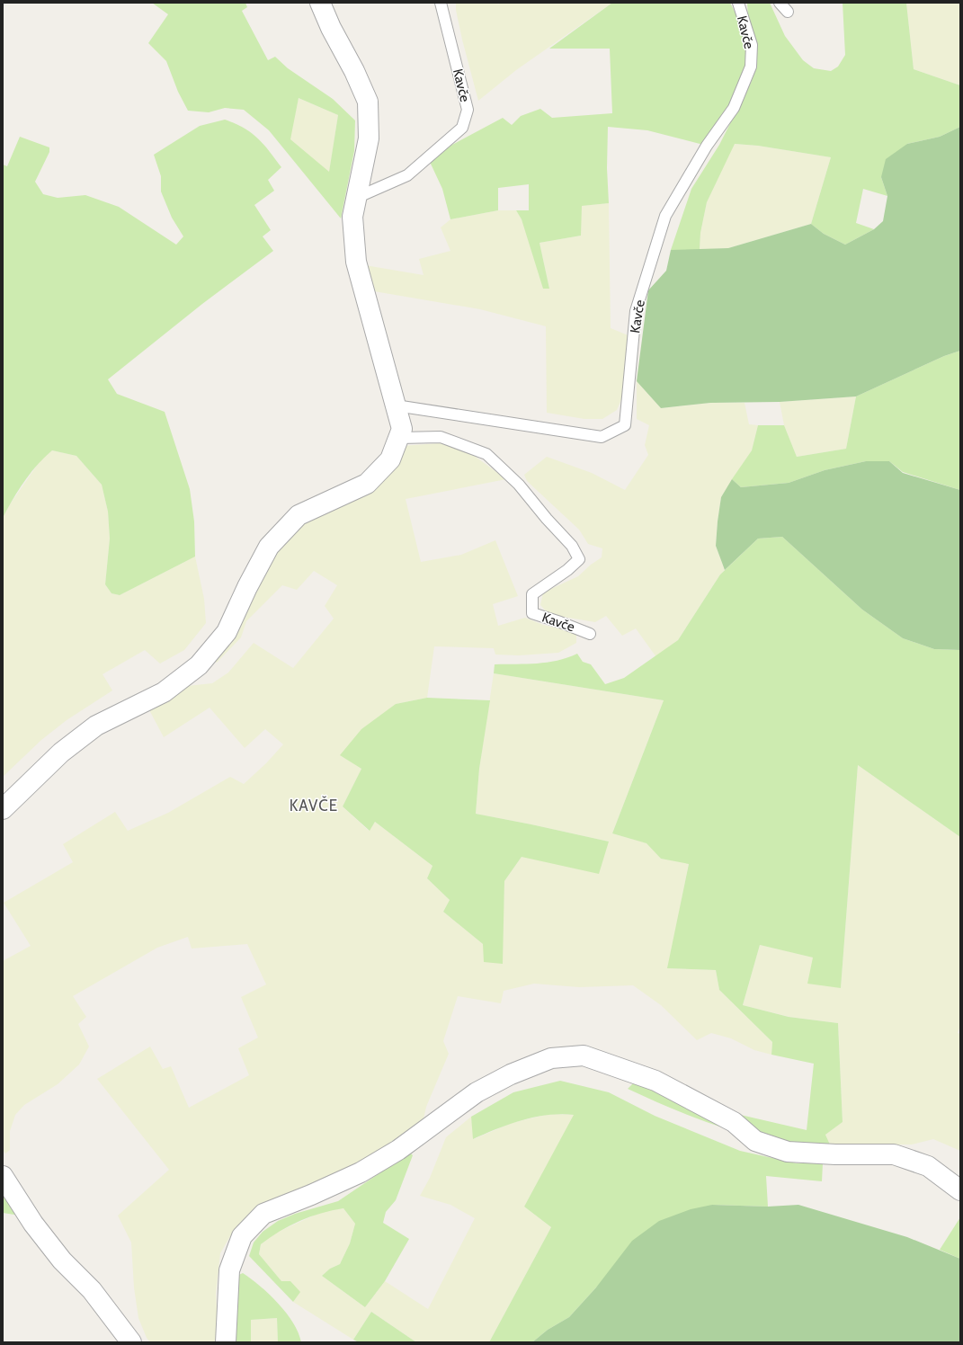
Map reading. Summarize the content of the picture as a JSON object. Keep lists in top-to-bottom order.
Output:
{
  "streets": {
    "lane": ["Kavče"]
  },
  "districts": ["KAVČE"]
}
